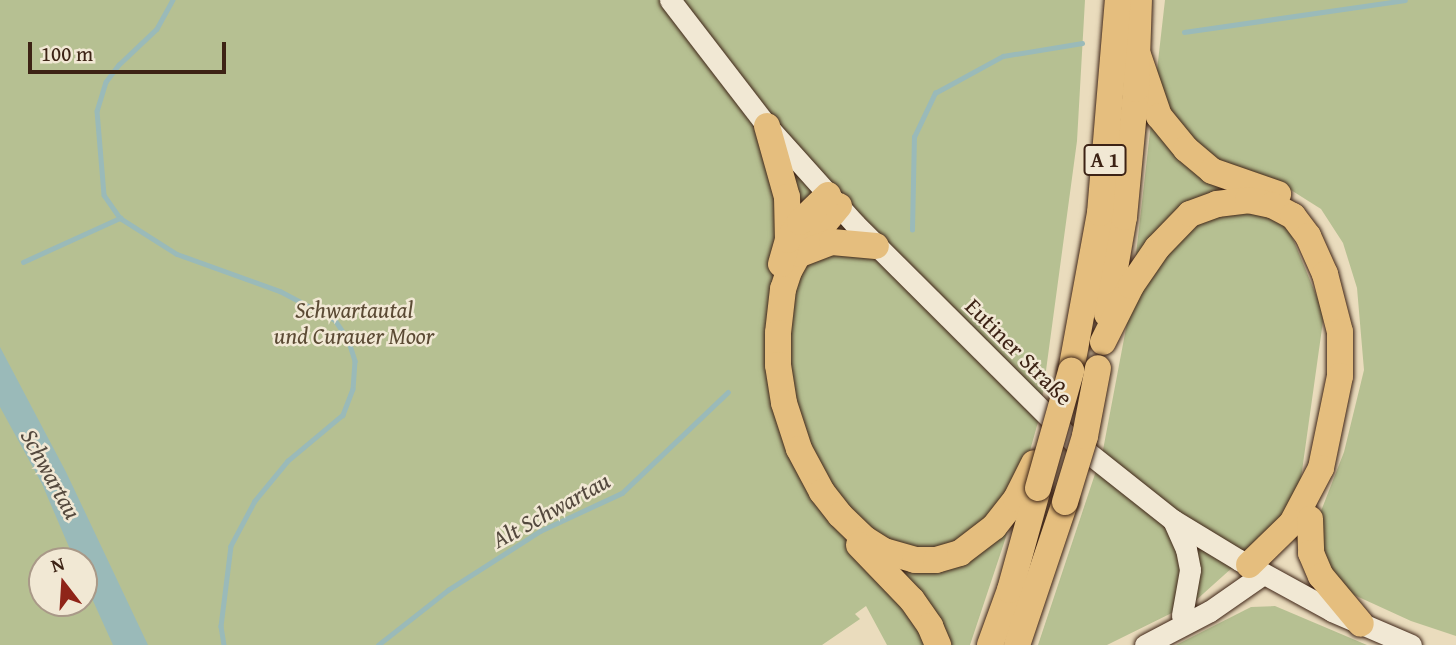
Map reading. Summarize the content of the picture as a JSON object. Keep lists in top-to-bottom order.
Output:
{
  "streets": {
    "highway": ["A 1"],
    "main road": ["Eutiner Straße"]
  },
  "water": ["Schwartau", "Alt Schwartau"],
  "parks": ["Schwartautal und Curauer Moor"],
  "scale_bar": "100 m",
  "north": "top"
}
